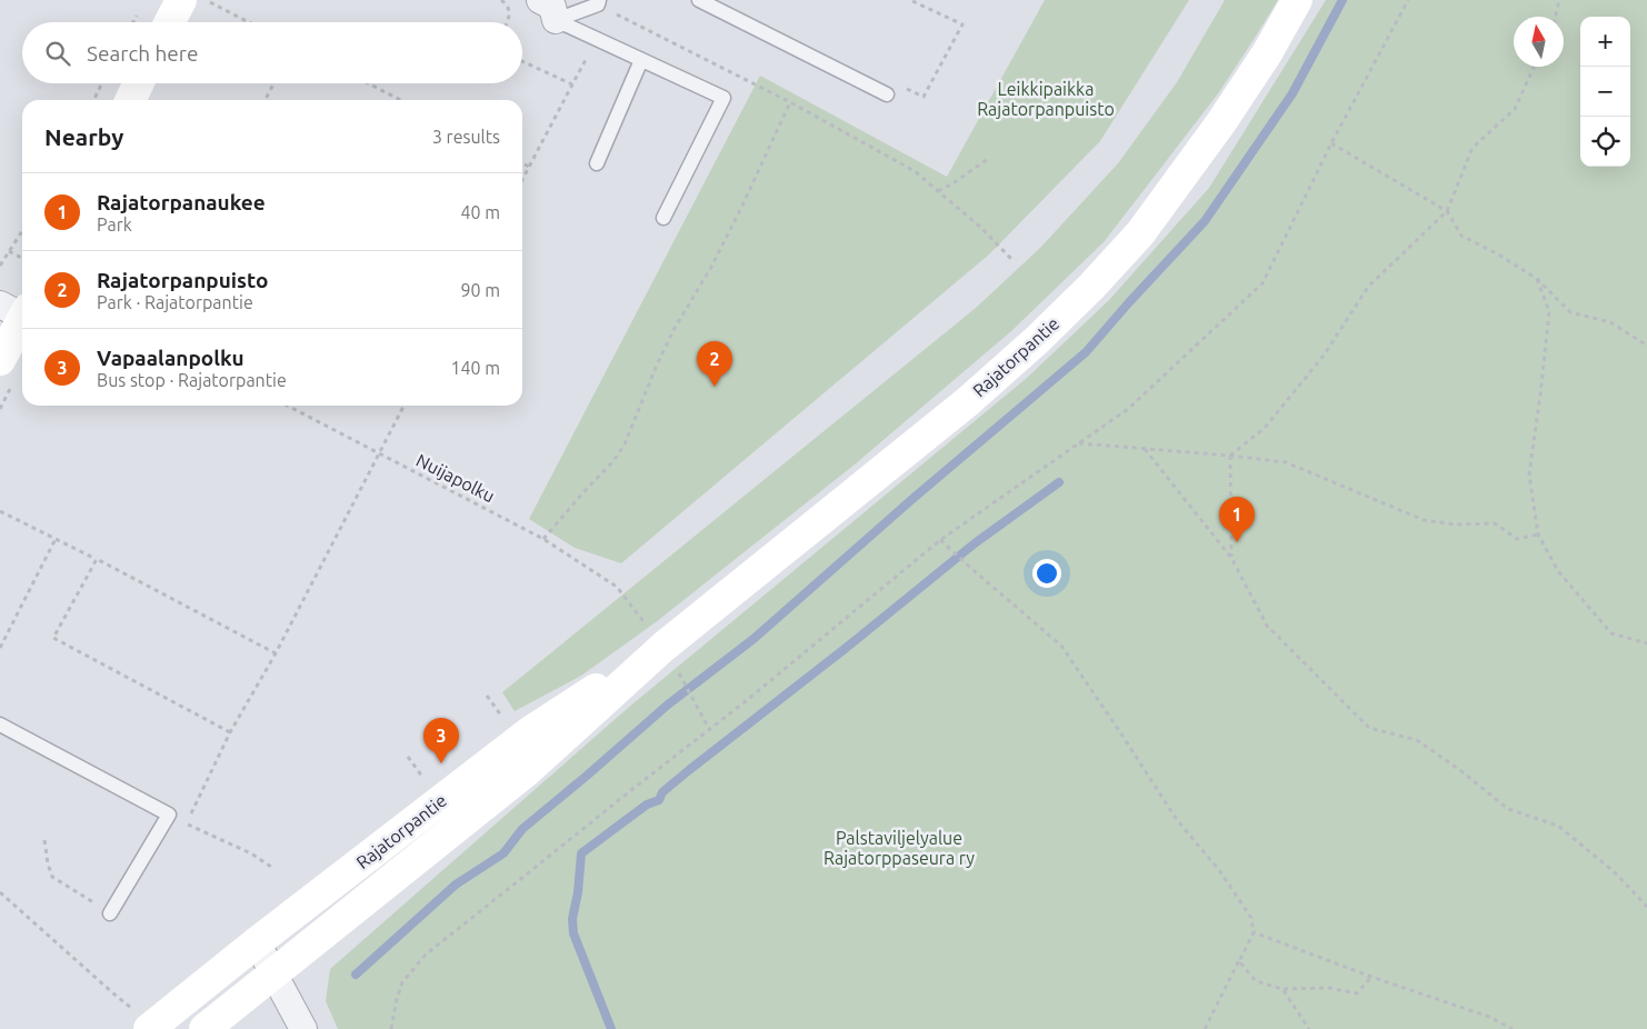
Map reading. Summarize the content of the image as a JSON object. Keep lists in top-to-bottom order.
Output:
{
  "streets": {
    "main road": ["Rajatorpantie"],
    "path": ["Nuijapolku"]
  },
  "crossings": [
    ["Rajatorpantie", "Nuijapolku"]
  ],
  "parks": ["Leikkipaikka Rajatorpanpuisto", "Palstaviljelyalue Rajatorppaseura ry"],
  "north": "top",
  "page": {
    "map_buttons": ["+", "−"],
    "search": "Search here",
    "heading": ["Nearby", "3 results"],
    "list": [
      {
        "mark": "1",
        "name": "Rajatorpanaukee",
        "note": "Park",
        "value": "40 m"
      },
      {
        "mark": "2",
        "name": "Rajatorpanpuisto",
        "note": "Park · Rajatorpantie",
        "value": "90 m"
      },
      {
        "mark": "3",
        "name": "Vapaalanpolku",
        "note": "Bus stop · Rajatorpantie",
        "value": "140 m"
      }
    ],
    "pins": ["2", "1", "3"]
  }
}
